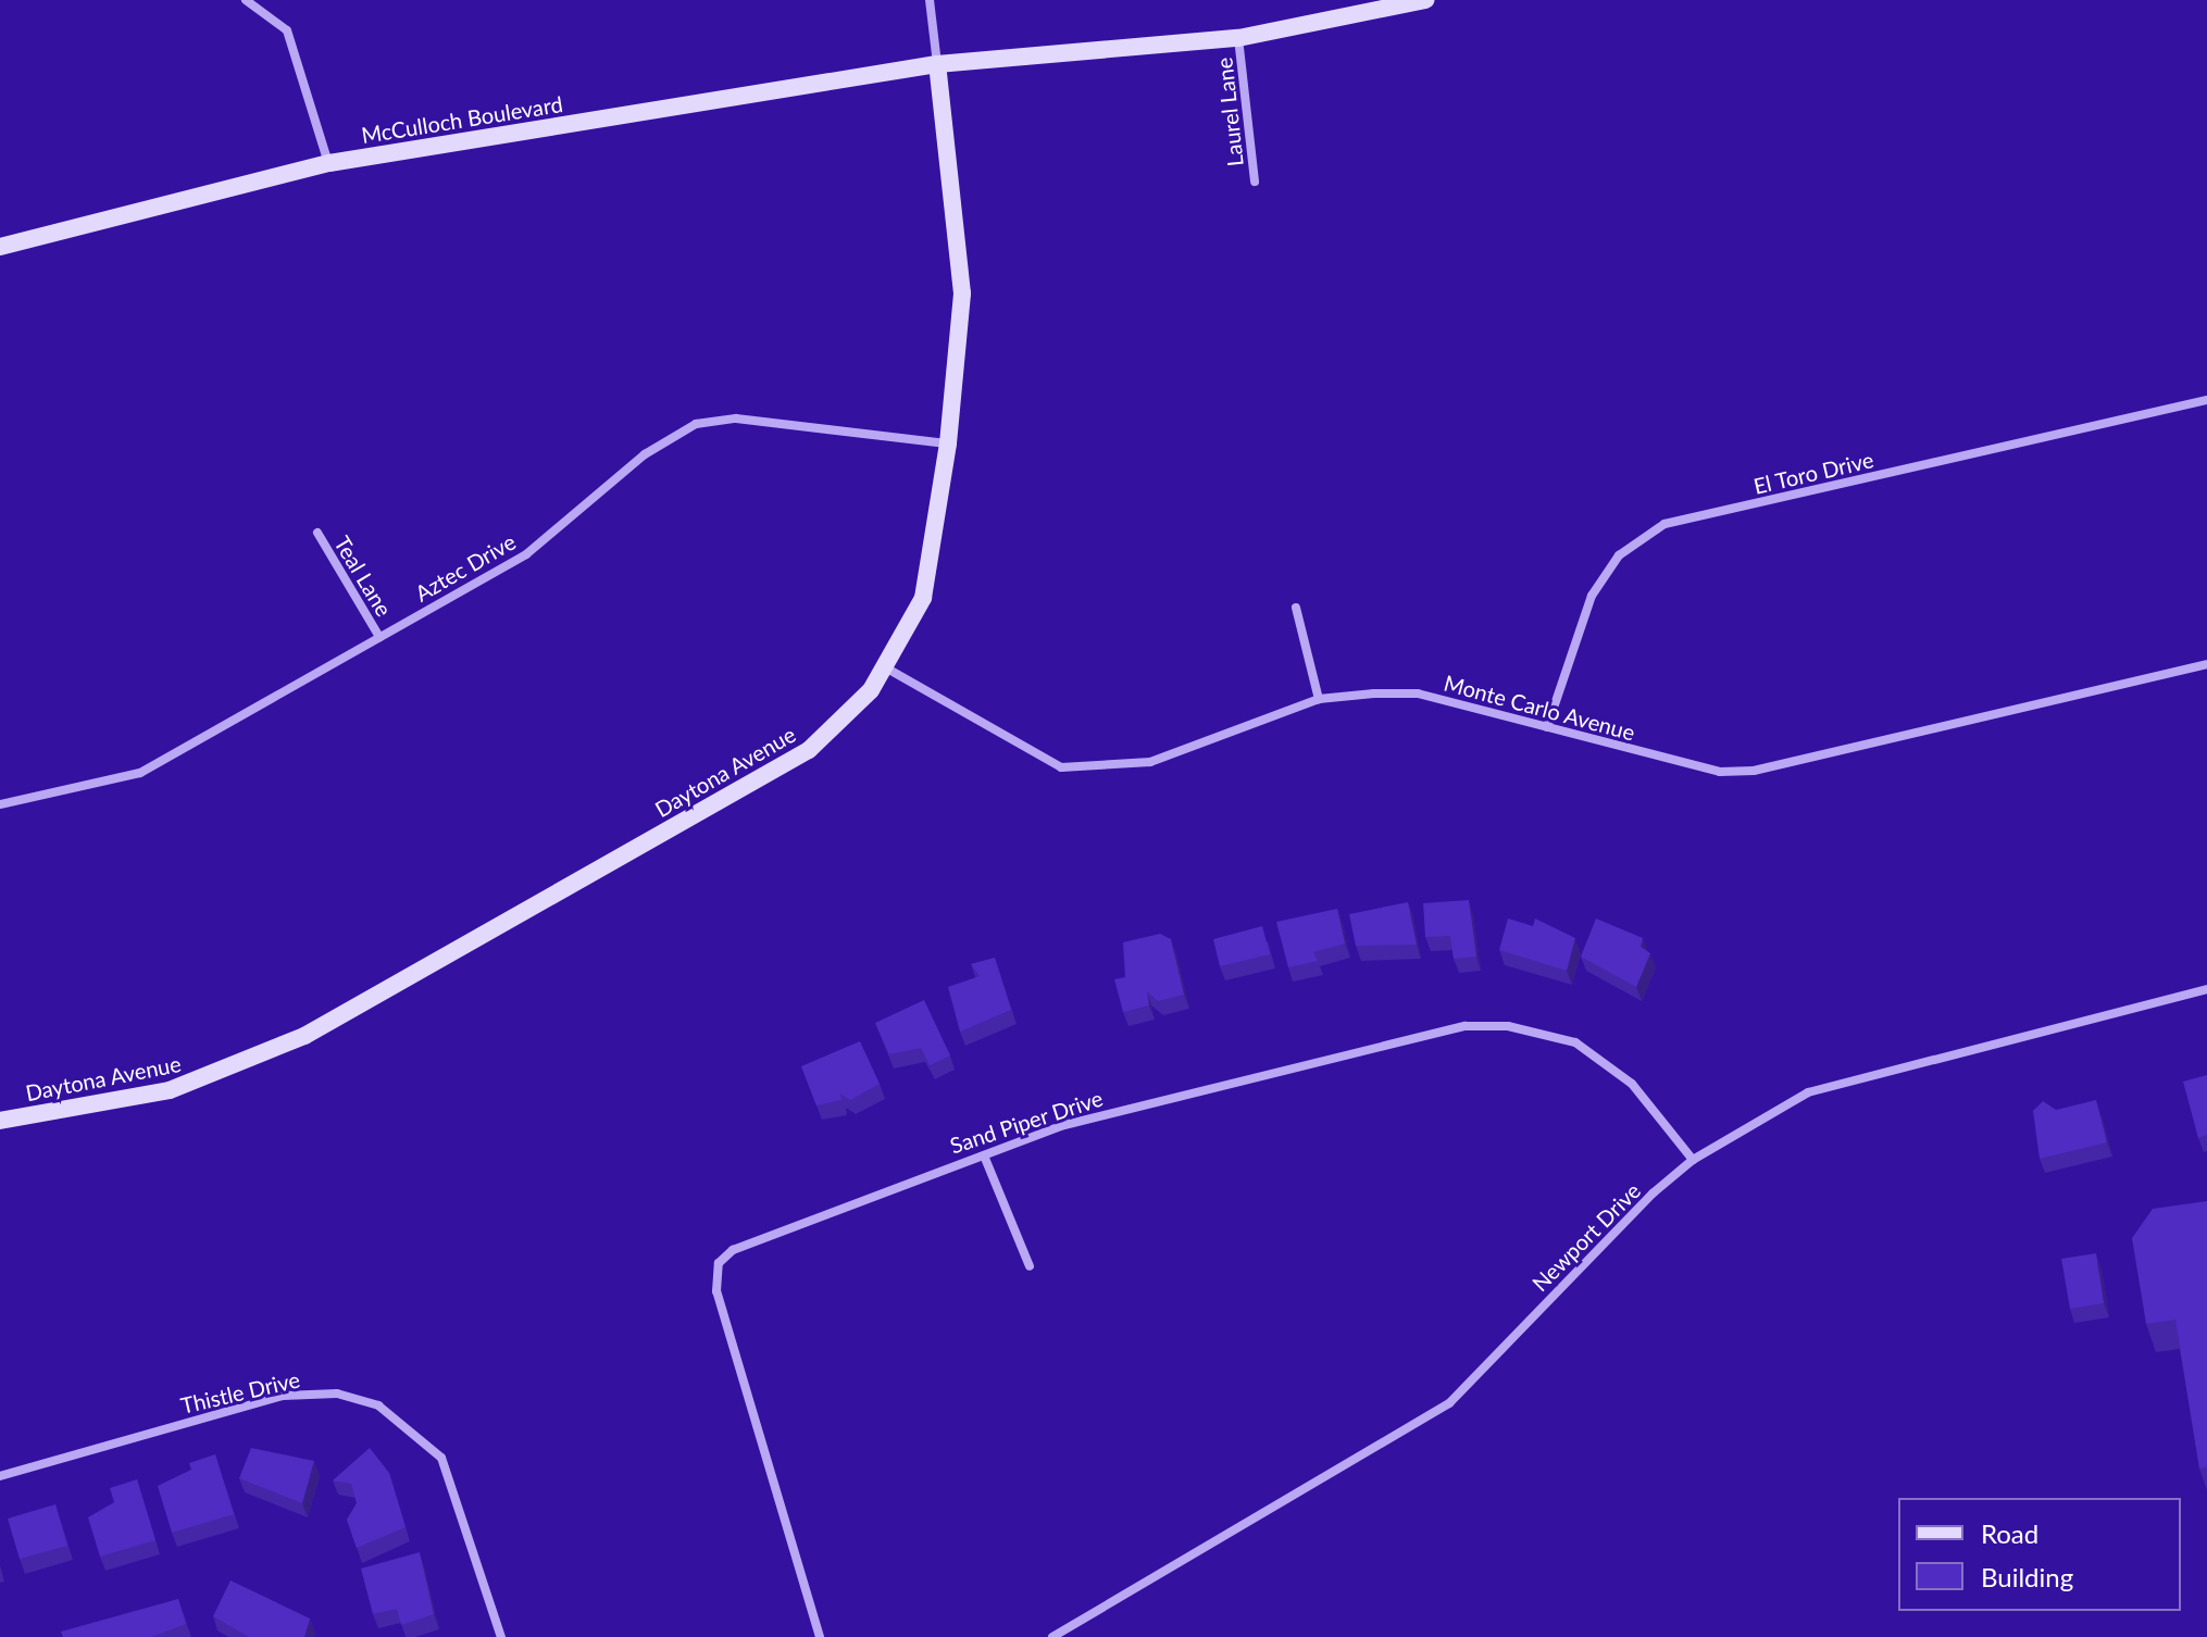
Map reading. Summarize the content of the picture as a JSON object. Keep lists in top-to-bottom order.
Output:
{
  "streets": {
    "street": [
      "Laurel Lane",
      "McCulloch Boulevard",
      "El Toro Drive",
      "Aztec Drive",
      "Teal Lane",
      "Monte Carlo Avenue",
      "Daytona Avenue",
      "Sand Piper Drive",
      "Newport Drive",
      "Thistle Drive"
    ]
  },
  "crossings": [
    ["Laurel Lane", "McCulloch Boulevard"],
    ["McCulloch Boulevard", "Daytona Avenue"],
    ["El Toro Drive", "Monte Carlo Avenue"],
    ["Aztec Drive", "Teal Lane"],
    ["Aztec Drive", "Daytona Avenue"],
    ["Monte Carlo Avenue", "Daytona Avenue"],
    ["Sand Piper Drive", "Newport Drive"]
  ],
  "legend": ["Road", "Building"]
}
